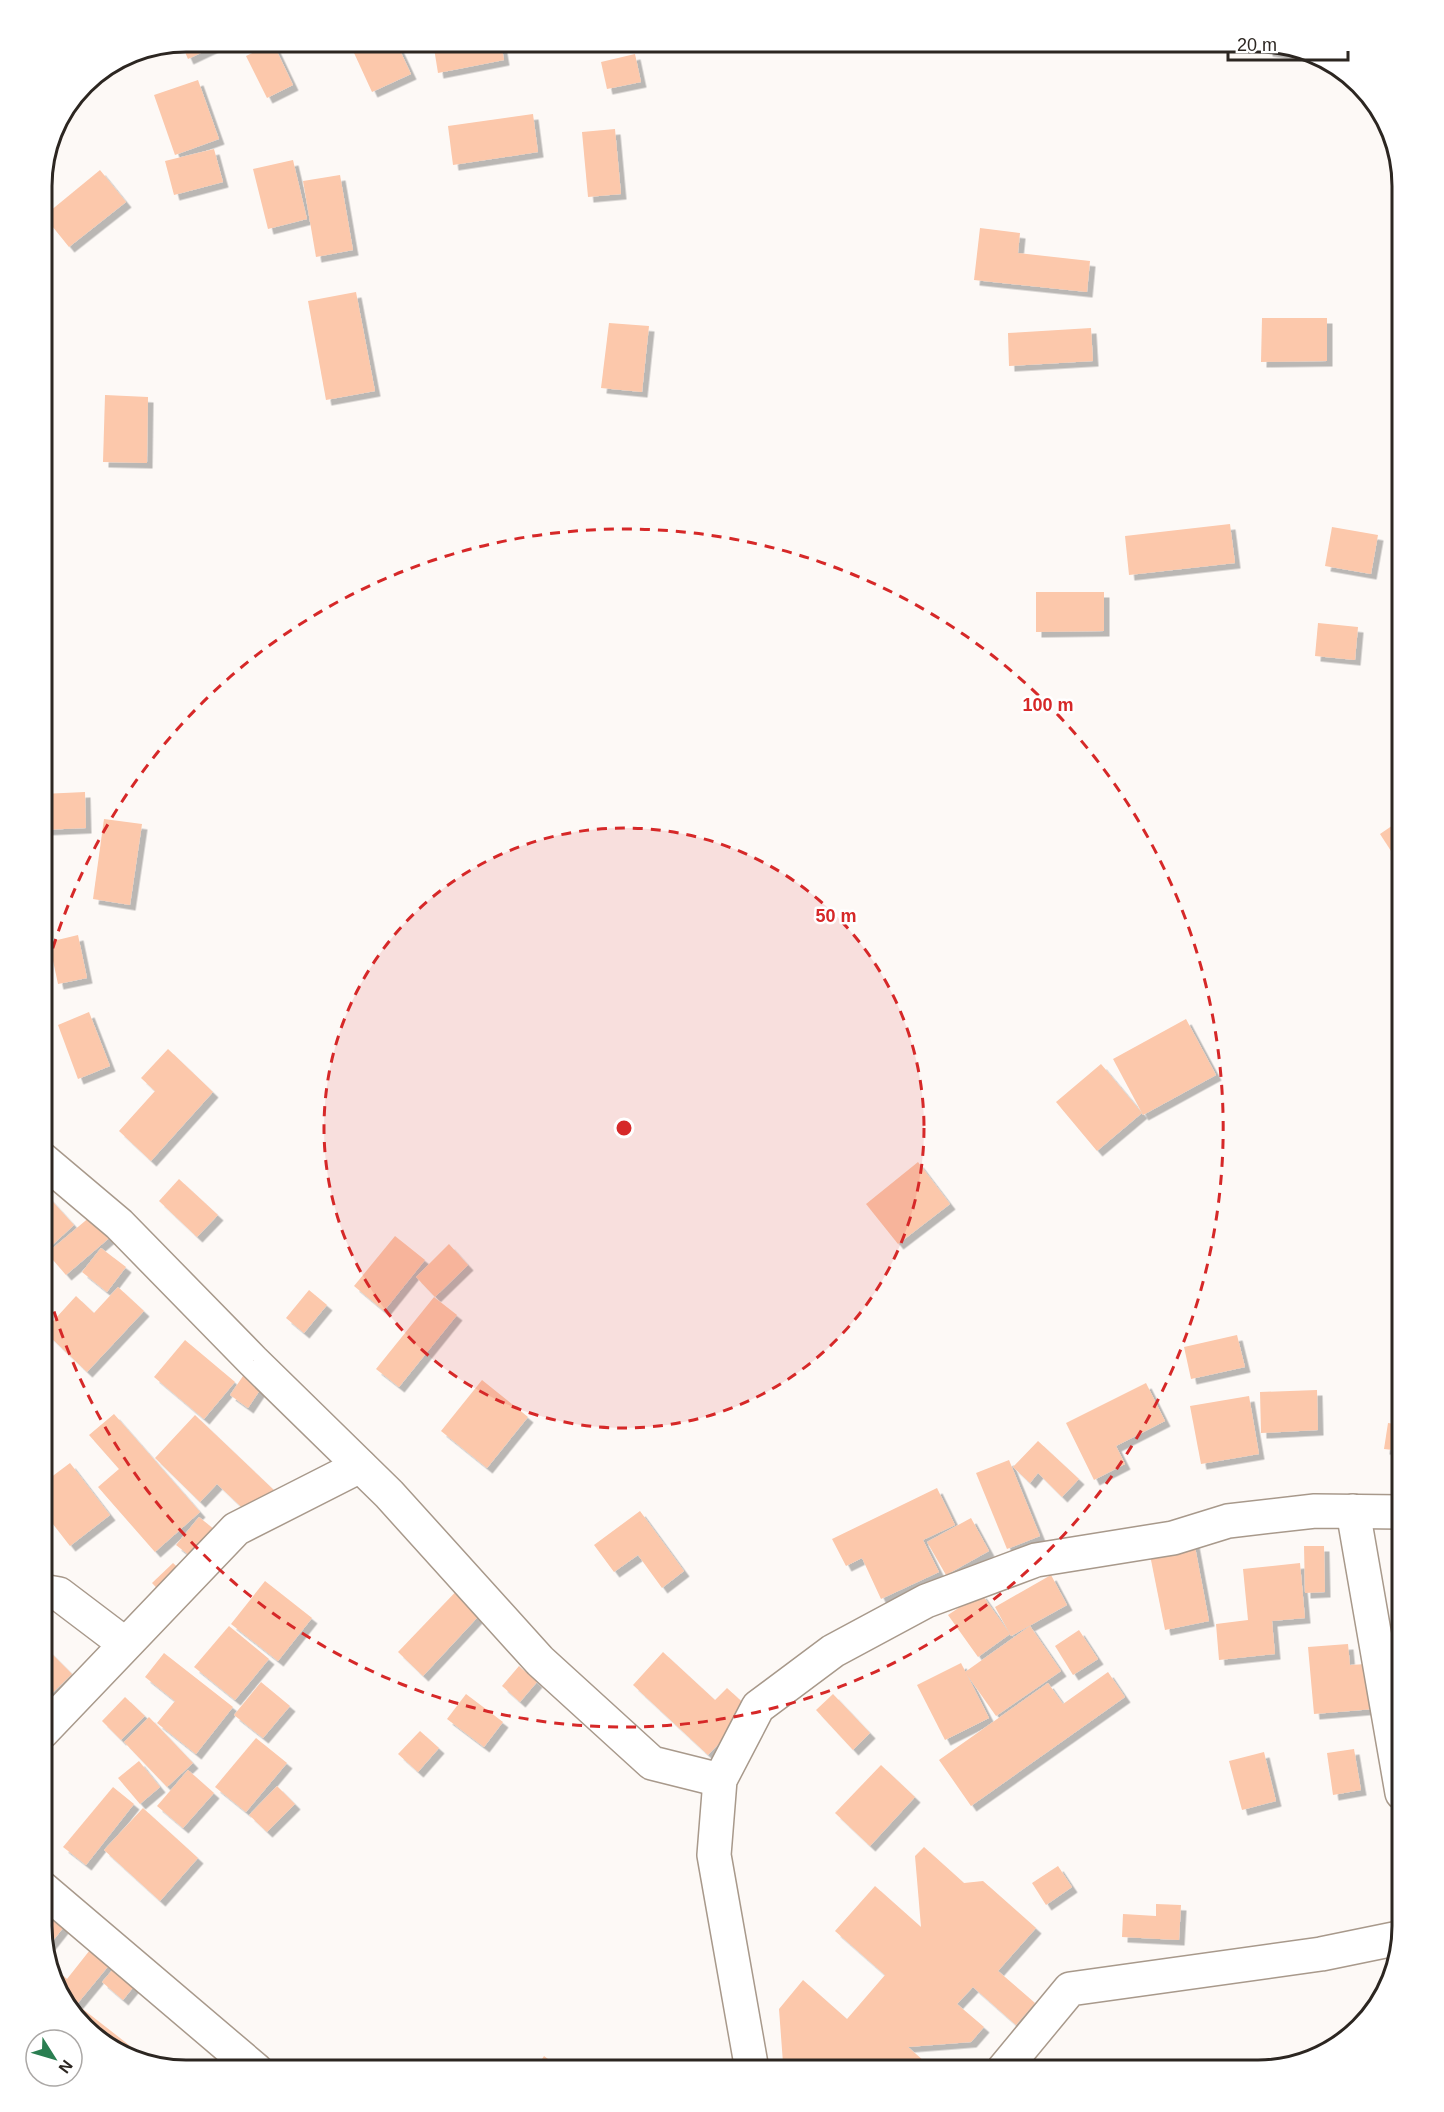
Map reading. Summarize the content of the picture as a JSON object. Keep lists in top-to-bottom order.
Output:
{
  "scale_bar": "20 m",
  "north": "bottom right",
  "rings": ["100 m", "50 m"]
}
